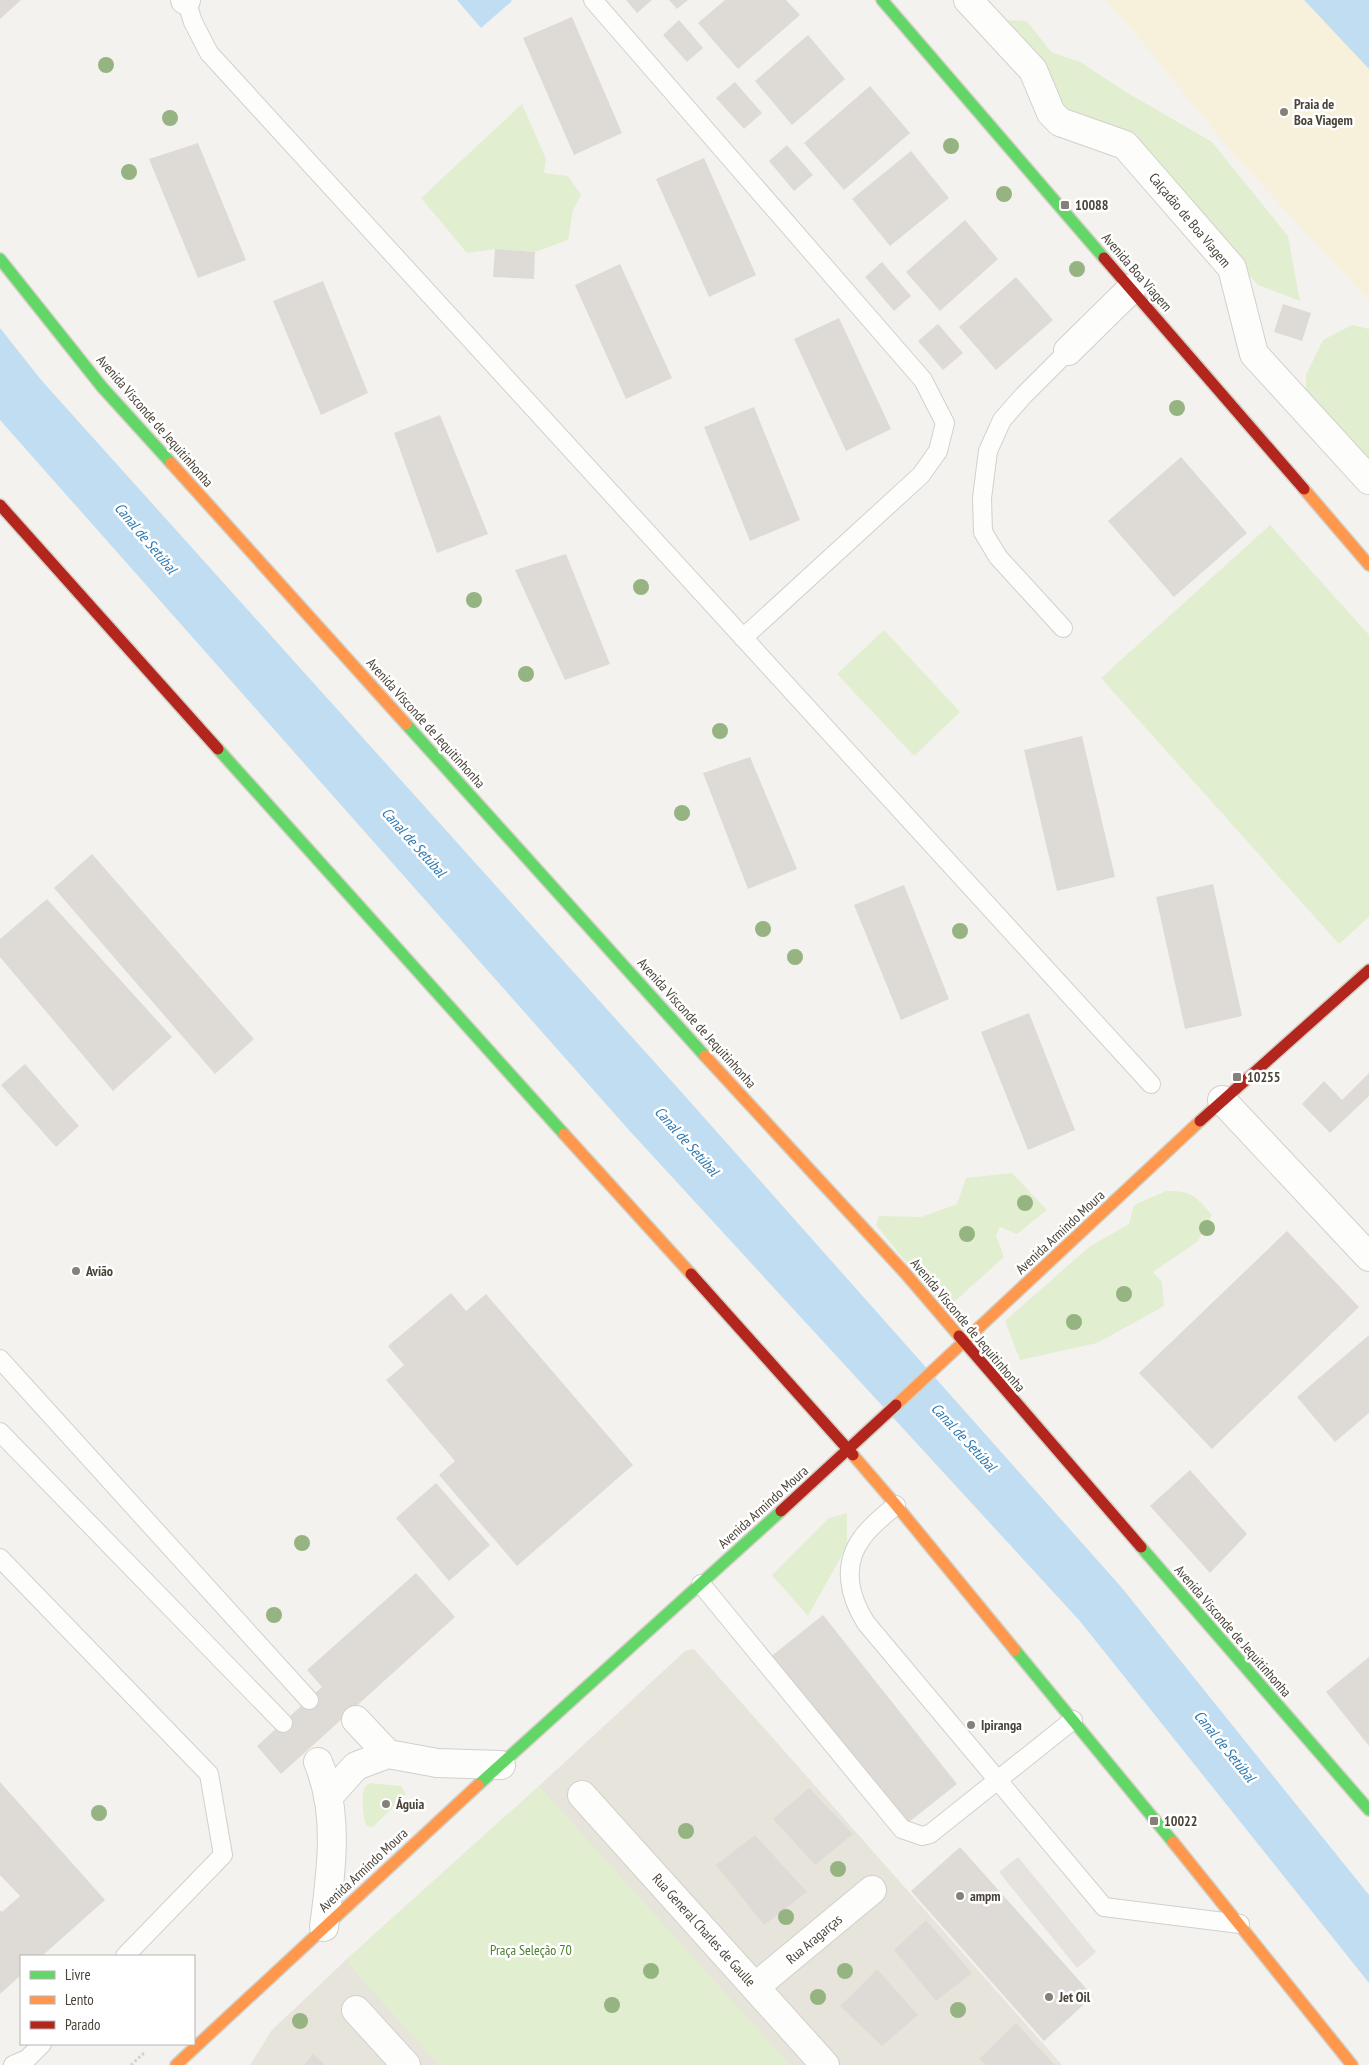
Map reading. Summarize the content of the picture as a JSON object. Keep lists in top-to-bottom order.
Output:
{
  "streets": {
    "main road": ["Avenida Boa Viagem", "Avenida Visconde de Jequitinhonha", "Avenida Armindo Moura"],
    "street": ["Calçadão de Boa Viagem", "Rua General Charles de Gaulle", "Rua Aragarças"]
  },
  "crossings": [
    ["Avenida Visconde de Jequitinhonha", "Avenida Armindo Moura"],
    ["Rua General Charles de Gaulle", "Rua Aragarças"]
  ],
  "water": ["Canal de Setúbal"],
  "parks": ["Praça Seleção 70"],
  "places": {
    "other": [
      "Praia de Boa Viagem",
      "Avião",
      "Ipiranga",
      "Águia",
      "ampm",
      "Jet Oil"
    ],
    "transit": ["10088", "10255", "10022"]
  },
  "legend": ["Livre", "Lento", "Parado"]
}
